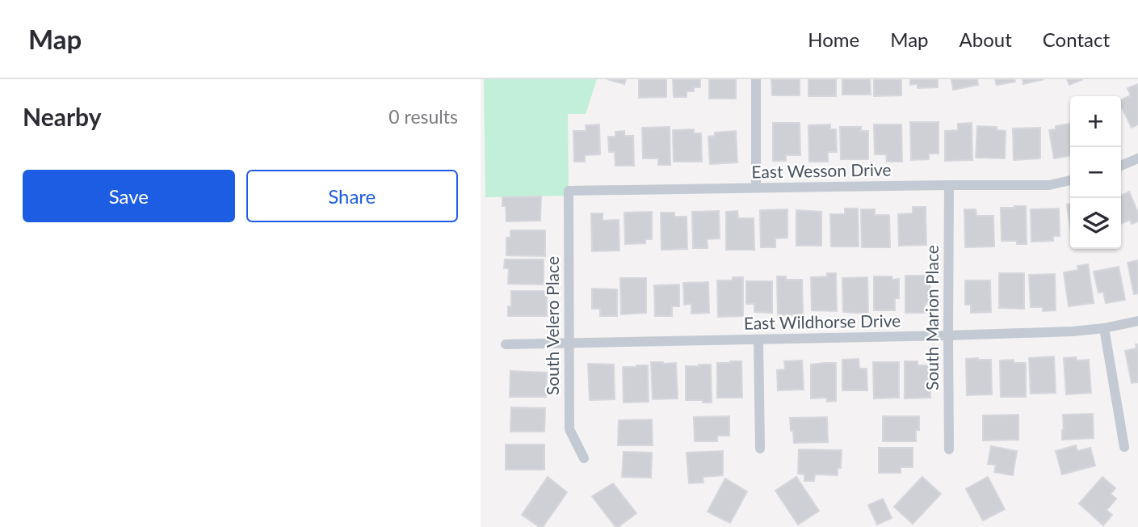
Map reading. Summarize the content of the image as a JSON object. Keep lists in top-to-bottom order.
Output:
{
  "streets": {
    "street": [
      "East Wesson Drive",
      "South Marion Place",
      "East Wildhorse Drive",
      "South Velero Place"
    ]
  },
  "crossings": [
    ["East Wesson Drive", "South Marion Place"],
    ["East Wesson Drive", "South Velero Place"],
    ["South Marion Place", "East Wildhorse Drive"],
    ["East Wildhorse Drive", "South Velero Place"]
  ],
  "page": {
    "header": "Map",
    "nav": [
      "Home",
      "Map",
      "About",
      "Contact"
    ],
    "heading": ["Nearby", "0 results"],
    "map_buttons": ["+", "−"],
    "buttons": ["Save", "Share"]
  }
}
